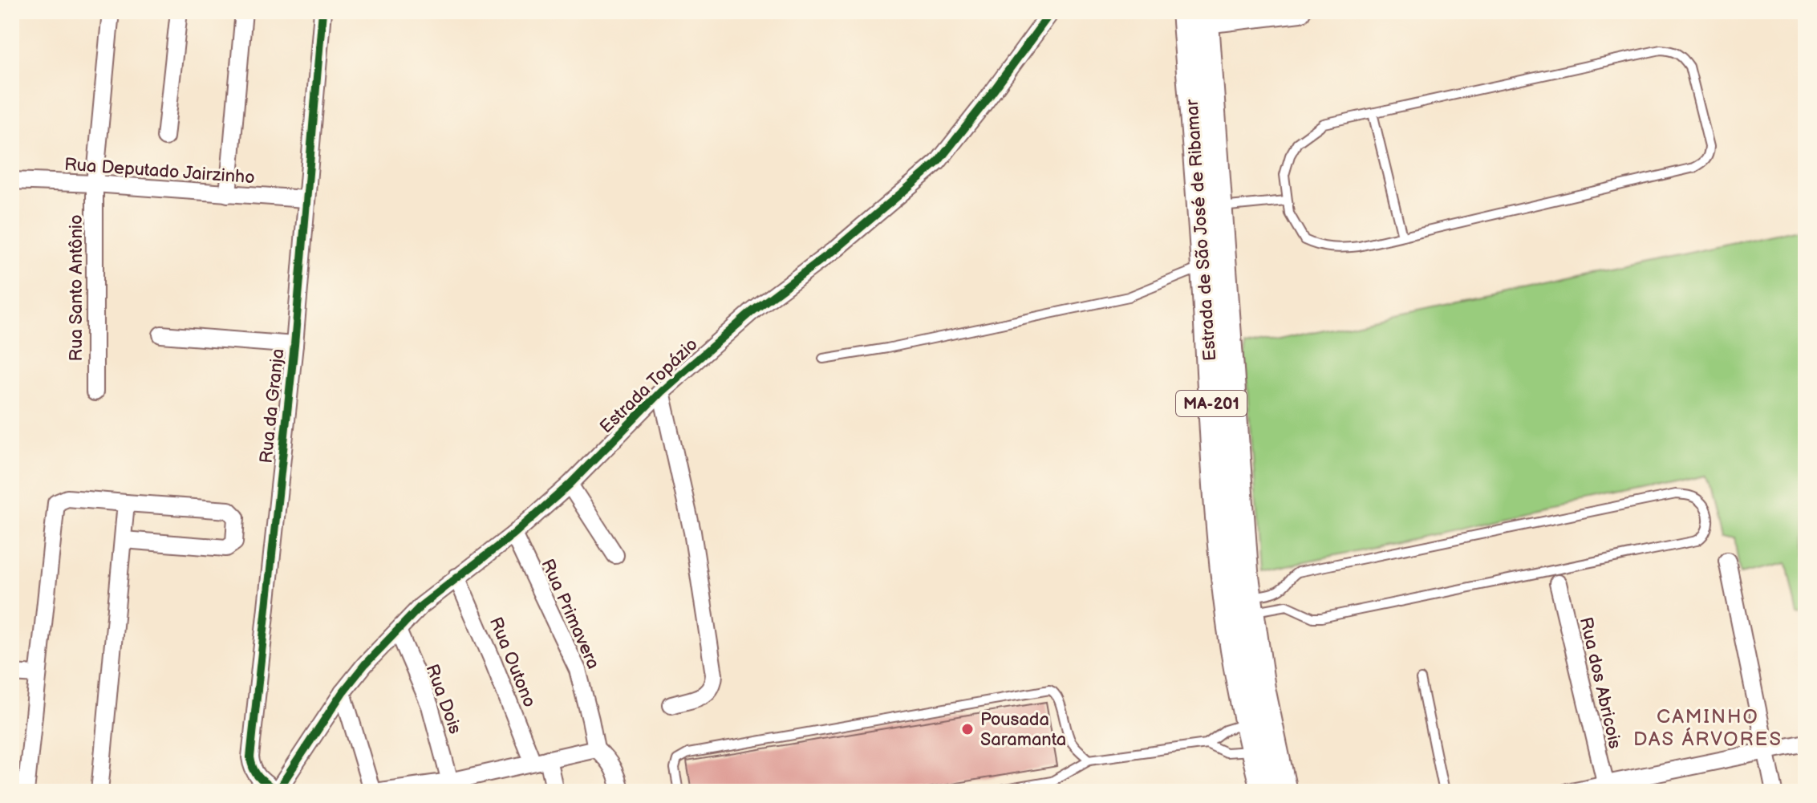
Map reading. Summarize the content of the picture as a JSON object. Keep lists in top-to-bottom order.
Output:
{
  "streets": {
    "main road": ["Estrada de São José de Ribamar", "MA-201"],
    "street": [
      "Rua Deputado Jairzinho",
      "Rua Santo Antônio",
      "Estrada Topázio",
      "Rua da Granja",
      "Rua Primavera",
      "Rua Outono",
      "Rua dos Abricois",
      "Rua Dois"
    ]
  },
  "crossings": [
    ["Rua Deputado Jairzinho", "Rua Santo Antônio"],
    ["Rua Deputado Jairzinho", "Rua da Granja"],
    ["Estrada Topázio", "Rua da Granja"],
    ["Estrada Topázio", "Rua Primavera"],
    ["Estrada Topázio", "Rua Outono"],
    ["Estrada Topázio", "Rua Dois"]
  ],
  "districts": ["CAMINHO DAS ÁRVORES"],
  "places": ["Pousada Saramanta"]
}
